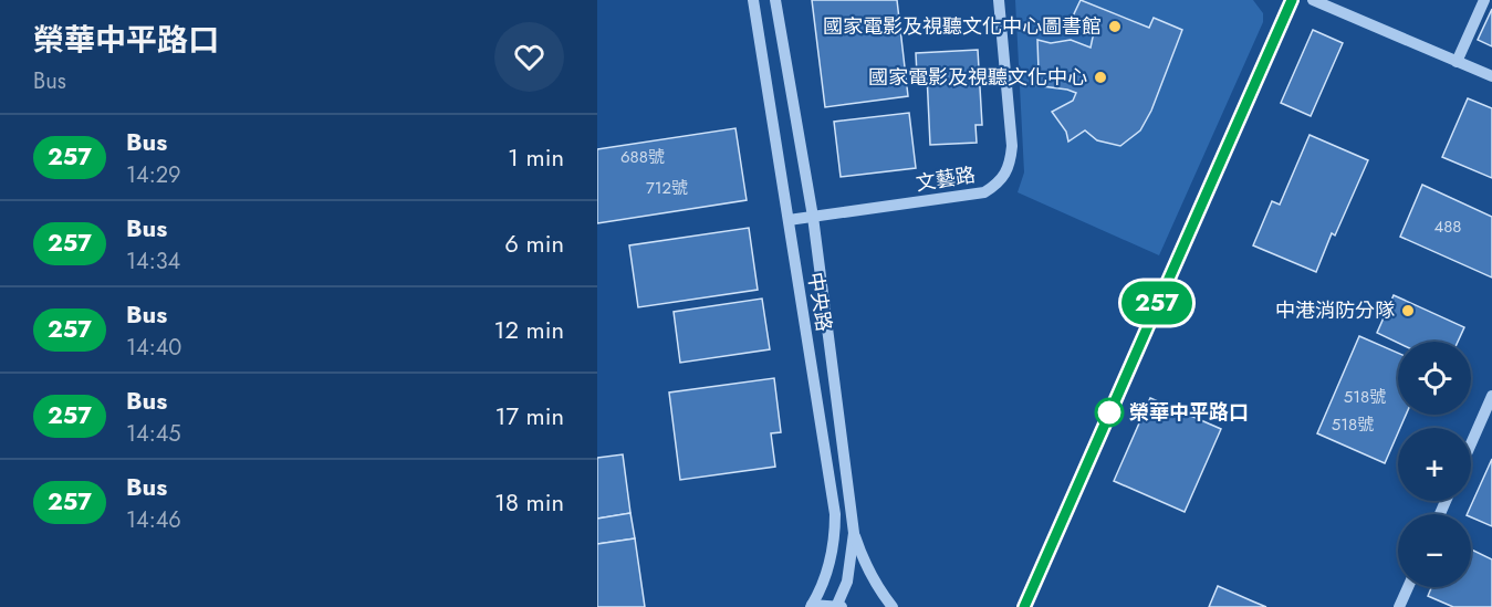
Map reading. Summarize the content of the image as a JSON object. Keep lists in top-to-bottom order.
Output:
{
  "streets": {
    "street": ["文藝路", "中央路"]
  },
  "crossings": [
    ["文藝路", "中央路"]
  ],
  "places": [
    "國家電影及視聽文化中心圖書館",
    "國家電影及視聽文化中心",
    "中港消防分隊",
    "榮華中平路口"
  ],
  "lines": ["bus line 257"],
  "house_numbers": [
    "688號",
    "712號",
    "488",
    "518號",
    "518號"
  ],
  "page": {
    "heading": ["榮華中平路口", "Bus"],
    "on_map": "257",
    "list": [
      {
        "mark": "257",
        "name": "Bus",
        "note": "14:29",
        "value": "1 min"
      },
      {
        "mark": "257",
        "name": "Bus",
        "note": "14:34",
        "value": "6 min"
      },
      {
        "mark": "257",
        "name": "Bus",
        "note": "14:40",
        "value": "12 min"
      },
      {
        "mark": "257",
        "name": "Bus",
        "note": "14:45",
        "value": "17 min"
      },
      {
        "mark": "257",
        "name": "Bus",
        "note": "14:46",
        "value": "18 min"
      }
    ],
    "map_buttons": ["+", "−"]
  }
}
